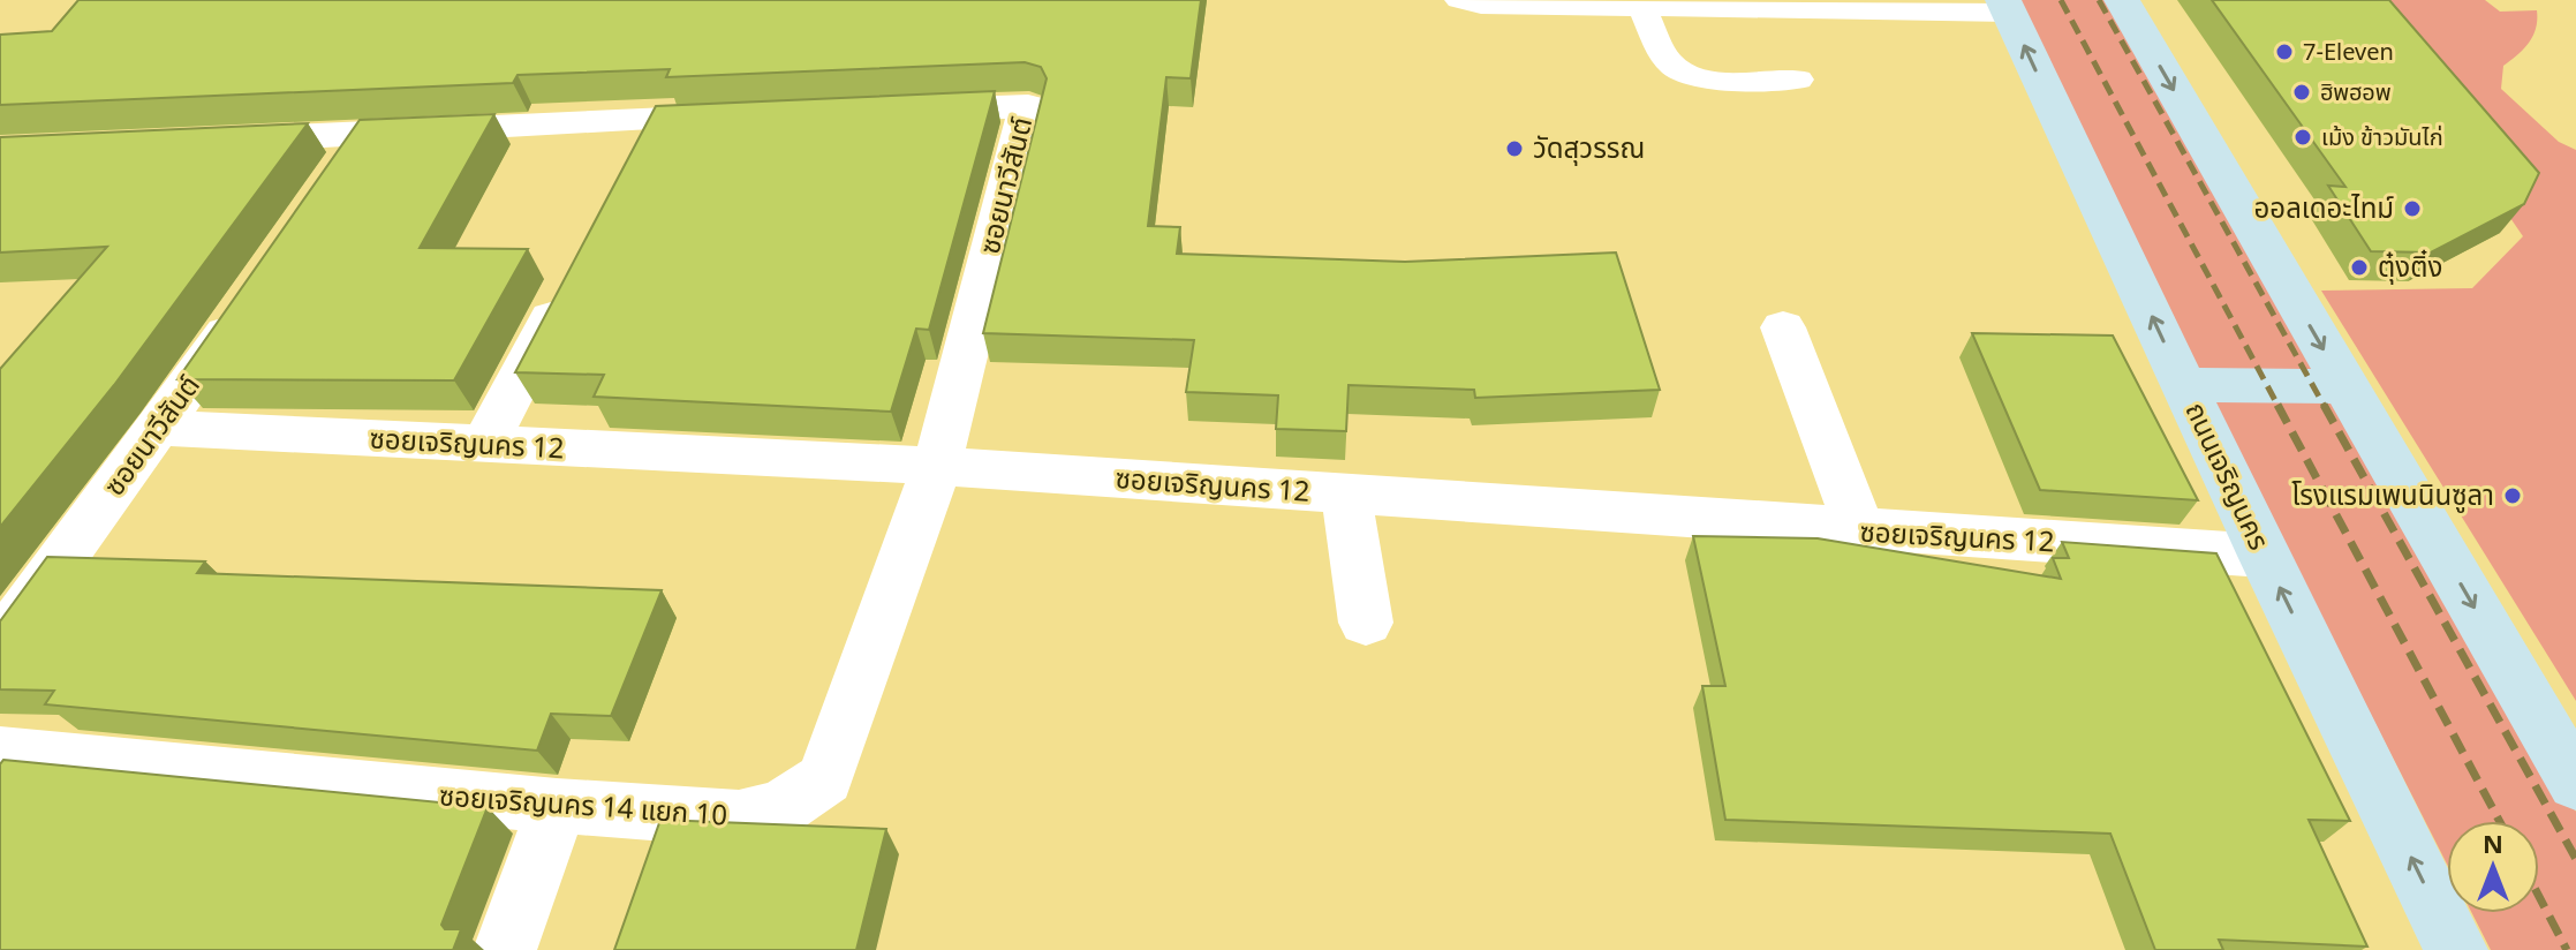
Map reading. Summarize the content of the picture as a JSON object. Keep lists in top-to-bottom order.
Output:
{
  "streets": {
    "main road": ["ถนนเจริญนคร"],
    "street": ["ซอยนาวีสันต์", "ซอยเจริญนคร 12", "ซอยเจริญนคร 14 แยก 10"]
  },
  "crossings": [
    ["ซอยนาวีสันต์", "ซอยเจริญนคร 12"],
    ["ซอยนาวีสันต์", "ซอยเจริญนคร 14 แยก 10"],
    ["ซอยเจริญนคร 12", "ถนนเจริญนคร"],
    ["ซอยเจริญนคร 12", "ซอยเจริญนคร 14 แยก 10"]
  ],
  "places": [
    "7-Eleven",
    "ฮิพฮอพ",
    "เม้ง ข้าวมันไก่",
    "วัดสุวรรณ",
    "ออลเดอะไทม์",
    "ตุ๋งติ๋ง",
    "โรงแรมเพนนินซูลา"
  ],
  "north": "top"
}
